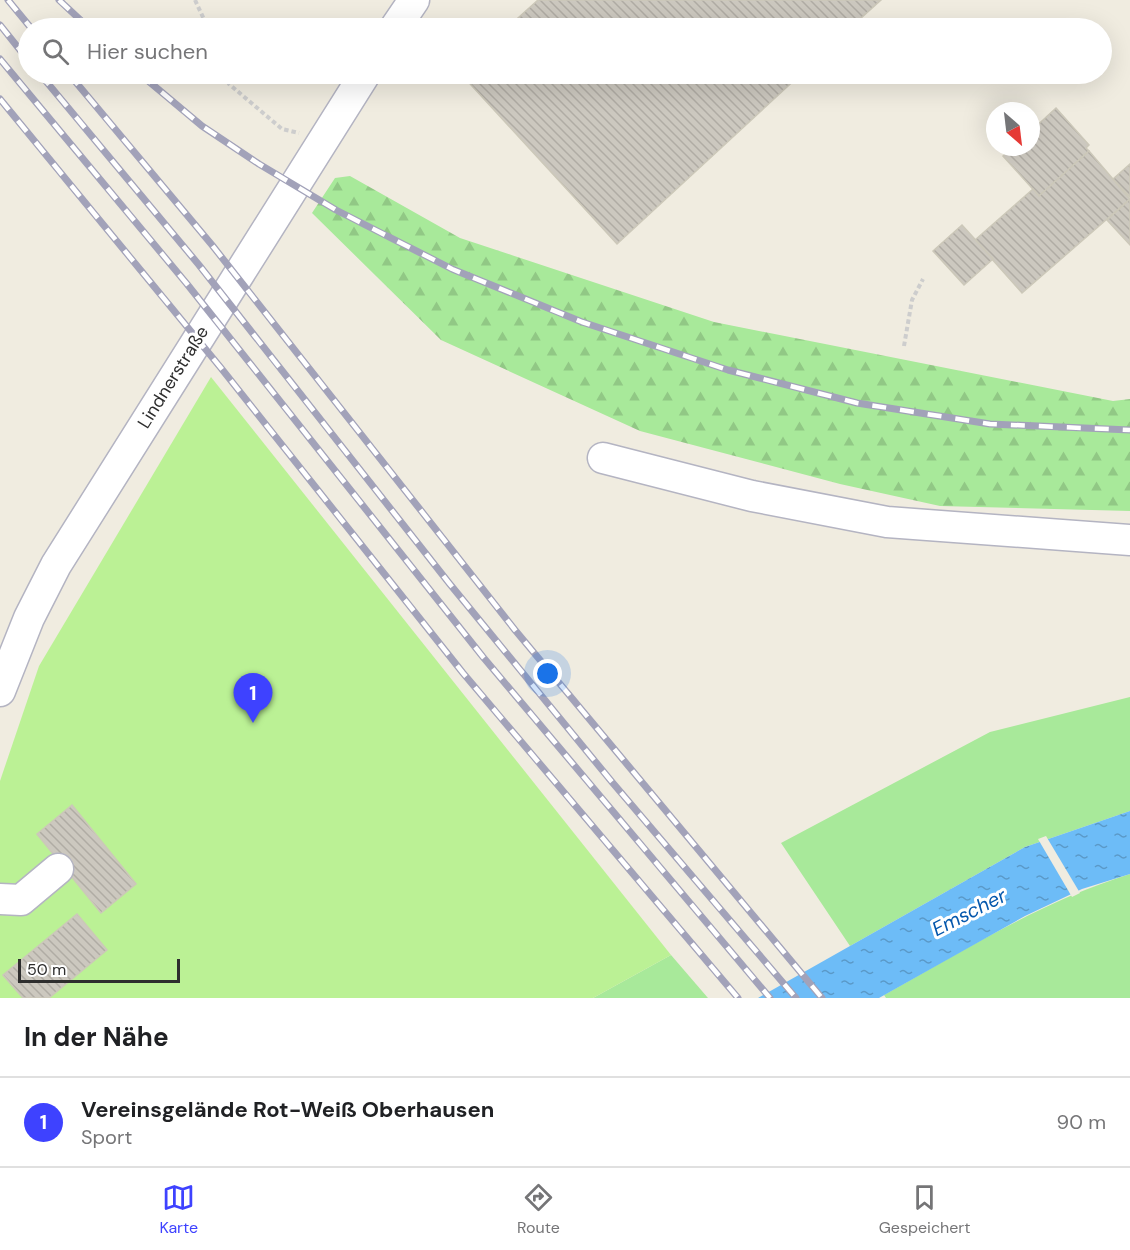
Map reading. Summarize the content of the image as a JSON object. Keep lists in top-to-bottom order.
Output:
{
  "streets": {
    "street": ["Lindnerstraße"]
  },
  "water": ["Emscher"],
  "scale_bar": "50 m",
  "north": "bottom right",
  "page": {
    "search": "Hier suchen",
    "pins": "1",
    "scale": "50 m",
    "heading": "In der Nähe",
    "list": [
      {
        "mark": "1",
        "name": "Vereinsgelände Rot-Weiß Oberhausen",
        "note": "Sport",
        "value": "90 m"
      }
    ],
    "nav": ["Karte", "Route", "Gespeichert"]
  }
}
